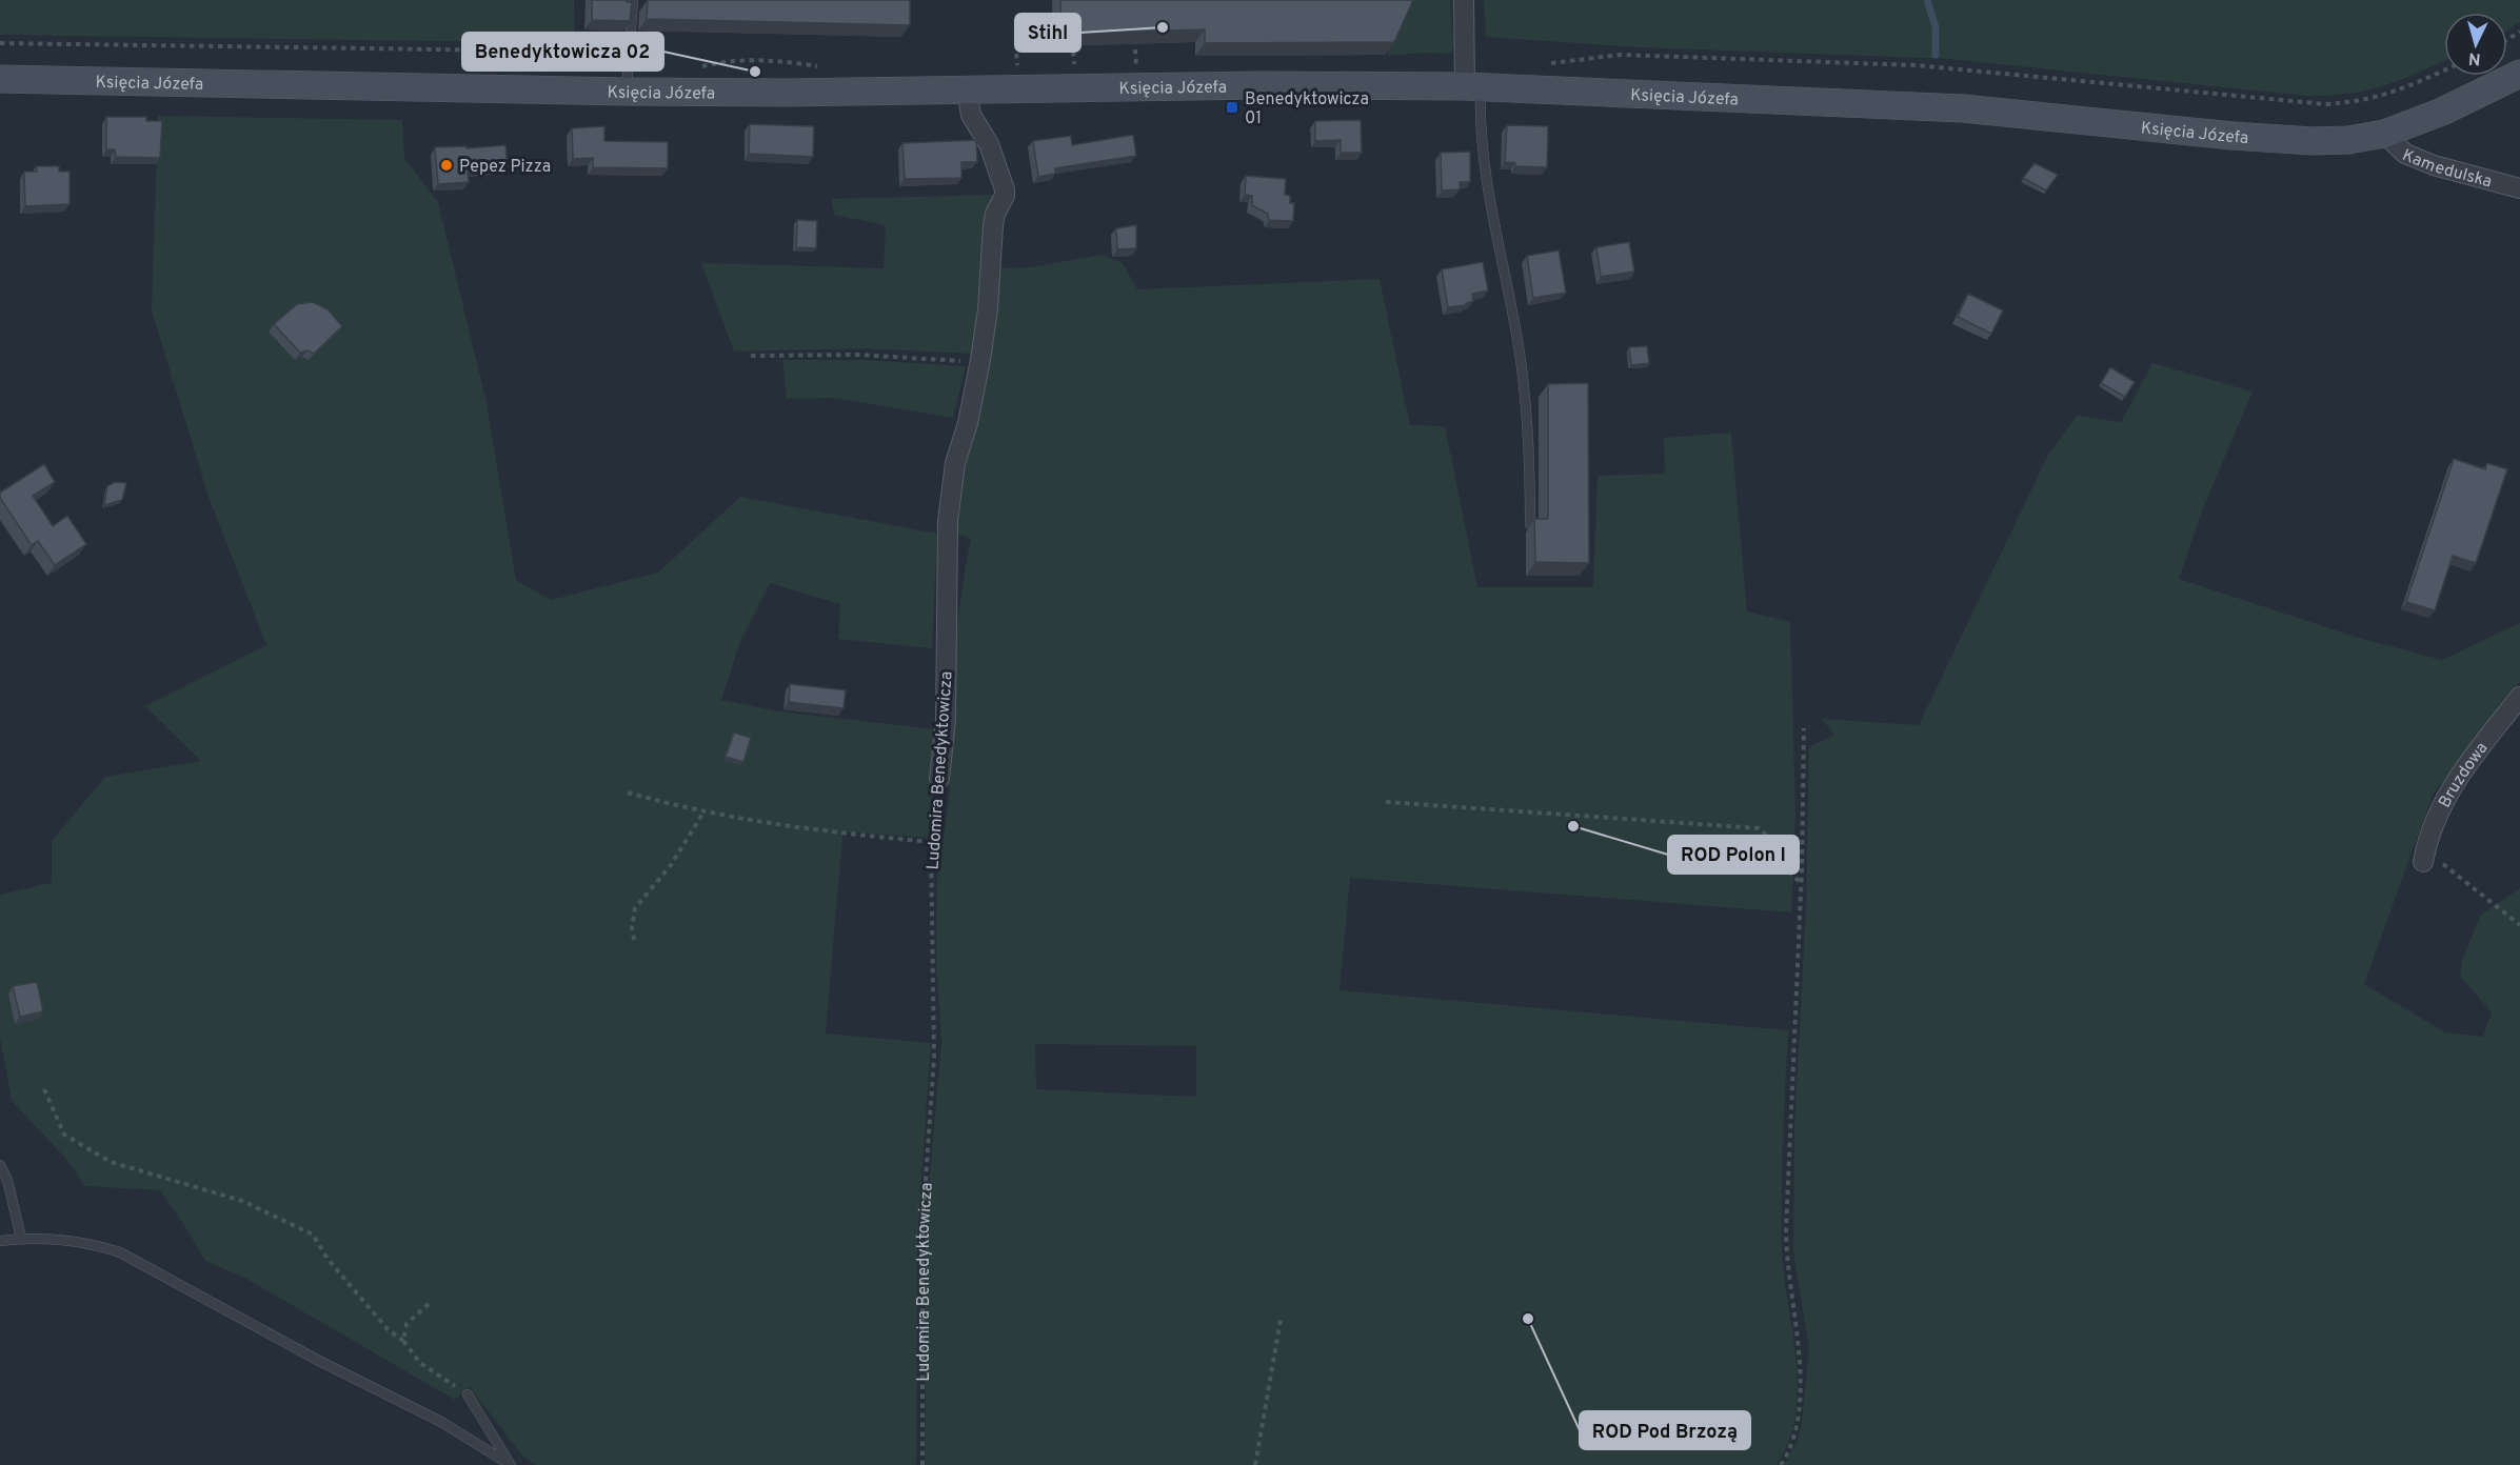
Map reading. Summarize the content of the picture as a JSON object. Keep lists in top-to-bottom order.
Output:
{
  "streets": {
    "main road": ["Księcia Józefa"],
    "street": ["Kamedulska", "Ludomira Benedyktowicza", "Bruzdowa"]
  },
  "crossings": [
    ["Księcia Józefa", "Kamedulska"],
    ["Księcia Józefa", "Ludomira Benedyktowicza"]
  ],
  "places": {
    "other": [
      "Stihl",
      "Benedyktowicza 02",
      "Pepez Pizza",
      "ROD Polon I",
      "ROD Pod Brzozą"
    ],
    "transit": ["Benedyktowicza 01"]
  },
  "north": "bottom"
}
